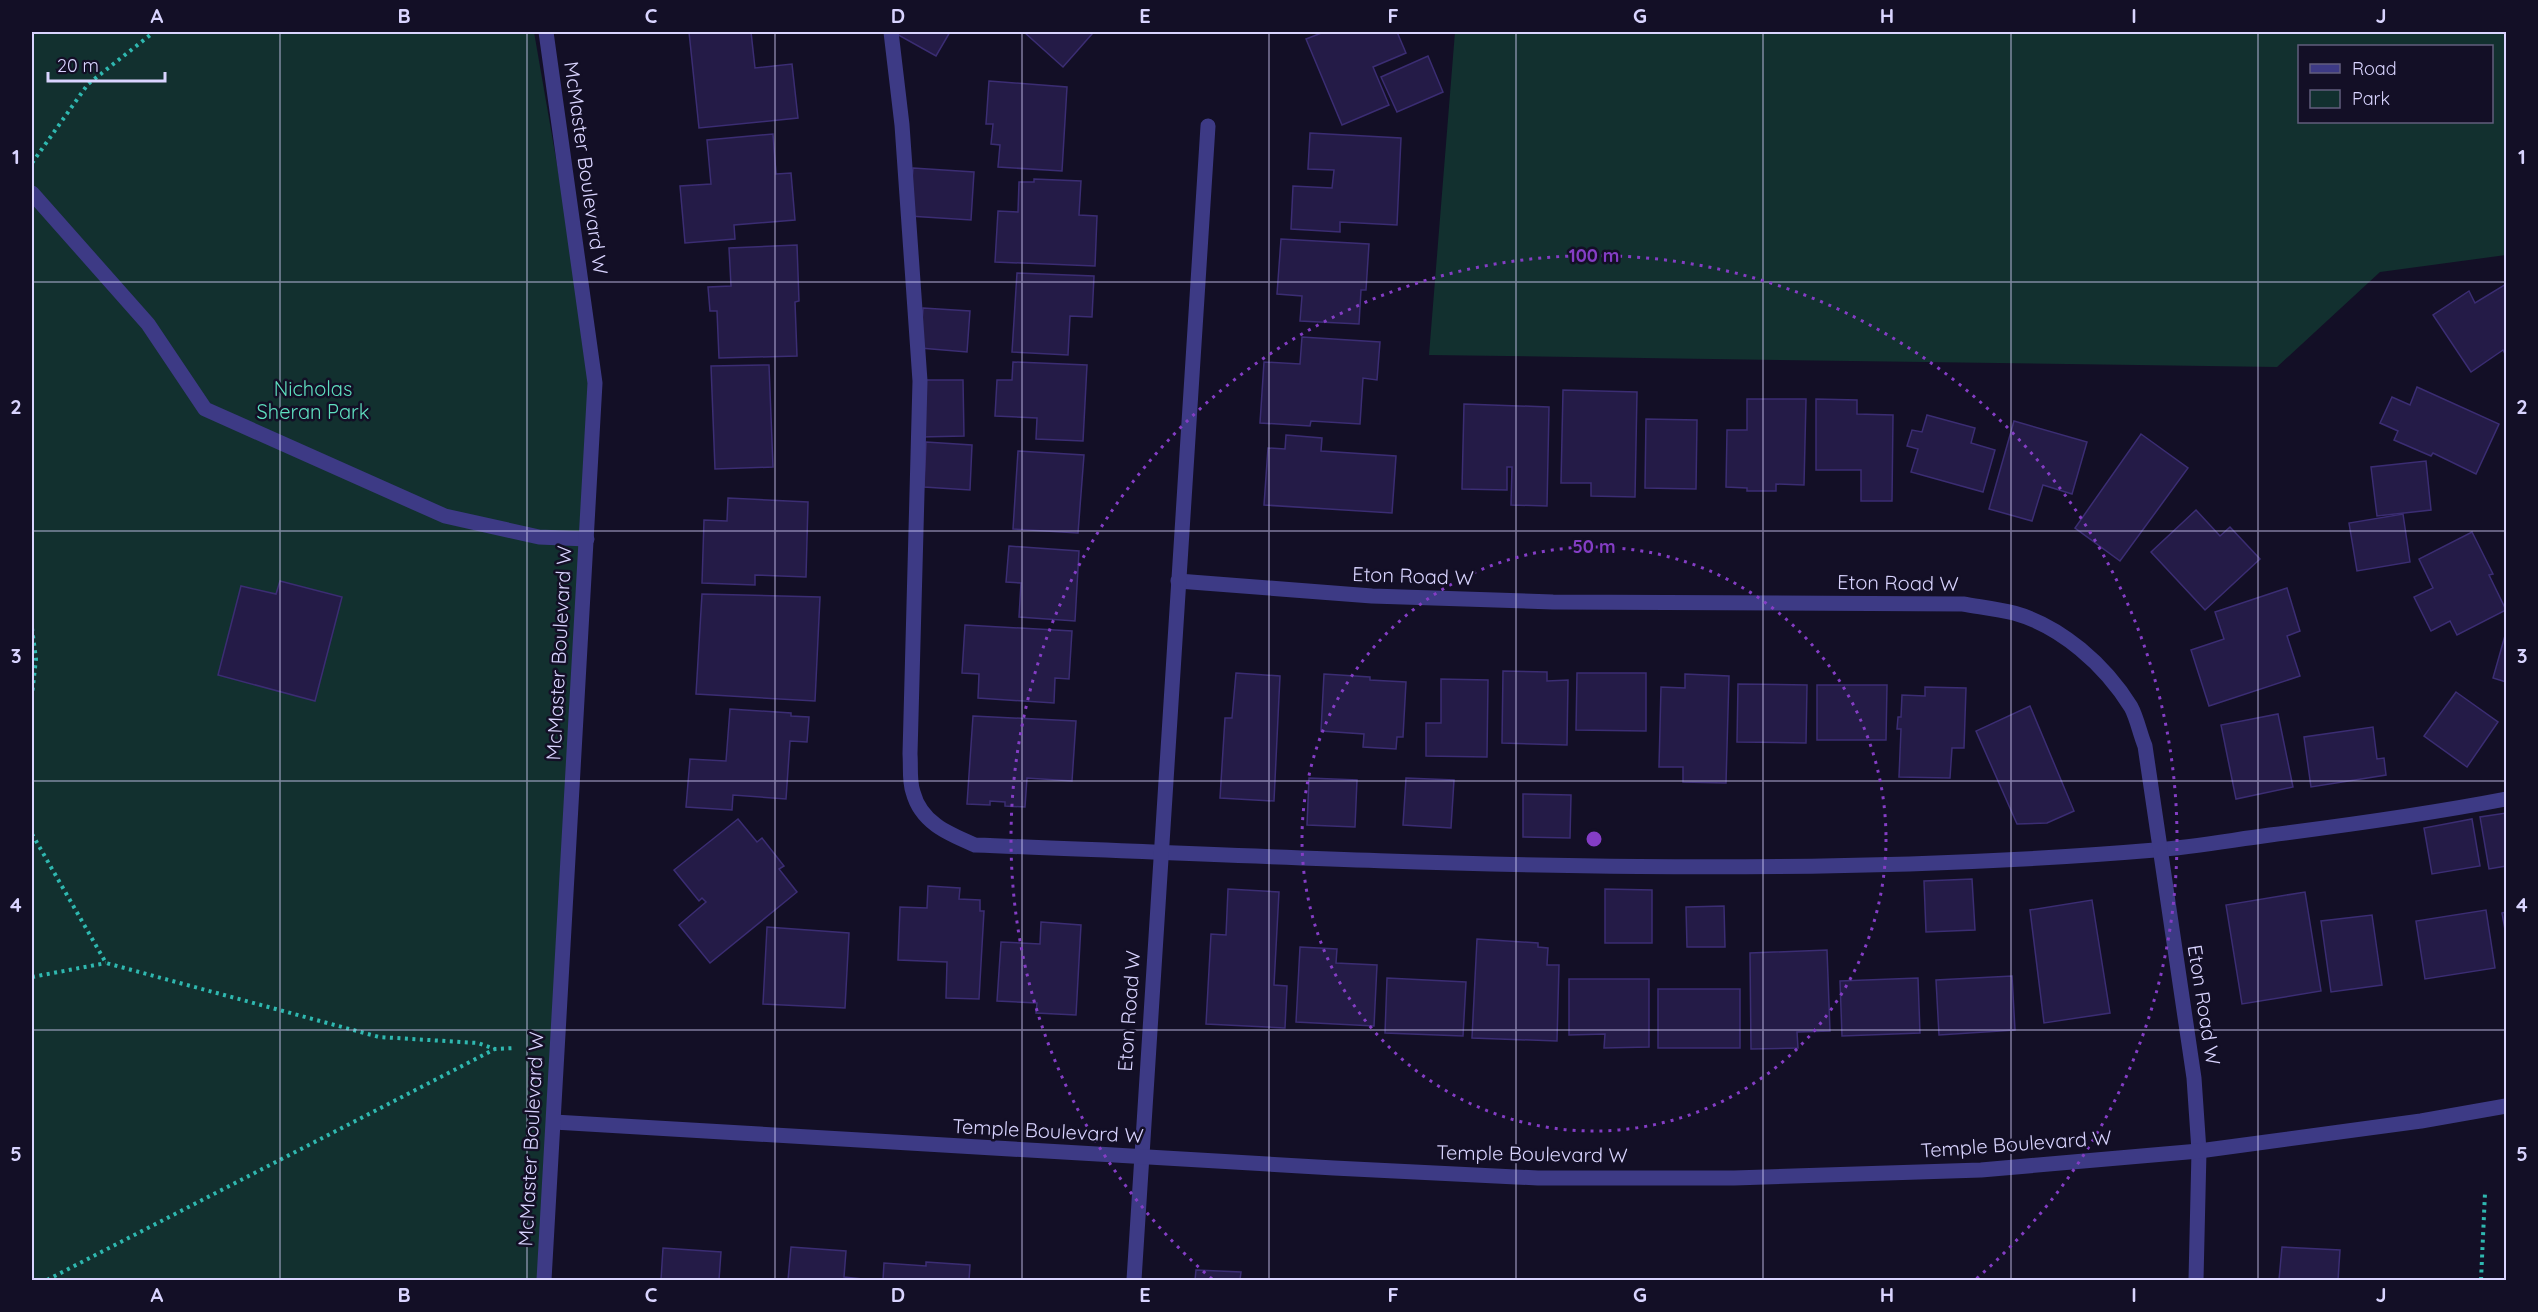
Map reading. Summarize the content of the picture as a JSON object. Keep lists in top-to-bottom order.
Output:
{
  "streets": {
    "street": ["McMaster Boulevard W", "Eton Road W", "Temple Boulevard W"]
  },
  "crossings": [
    ["McMaster Boulevard W", "Temple Boulevard W"],
    ["Eton Road W", "Temple Boulevard W"]
  ],
  "parks": ["Nicholas Sheran Park"],
  "legend": ["Road", "Park"],
  "scale_bar": "20 m",
  "grid": {
    "columns": [
      "A",
      "B",
      "C",
      "D",
      "E",
      "F",
      "G",
      "H",
      "I",
      "J"
    ],
    "rows": [
      "1",
      "2",
      "3",
      "4",
      "5"
    ]
  },
  "rings": ["100 m", "50 m"]
}
